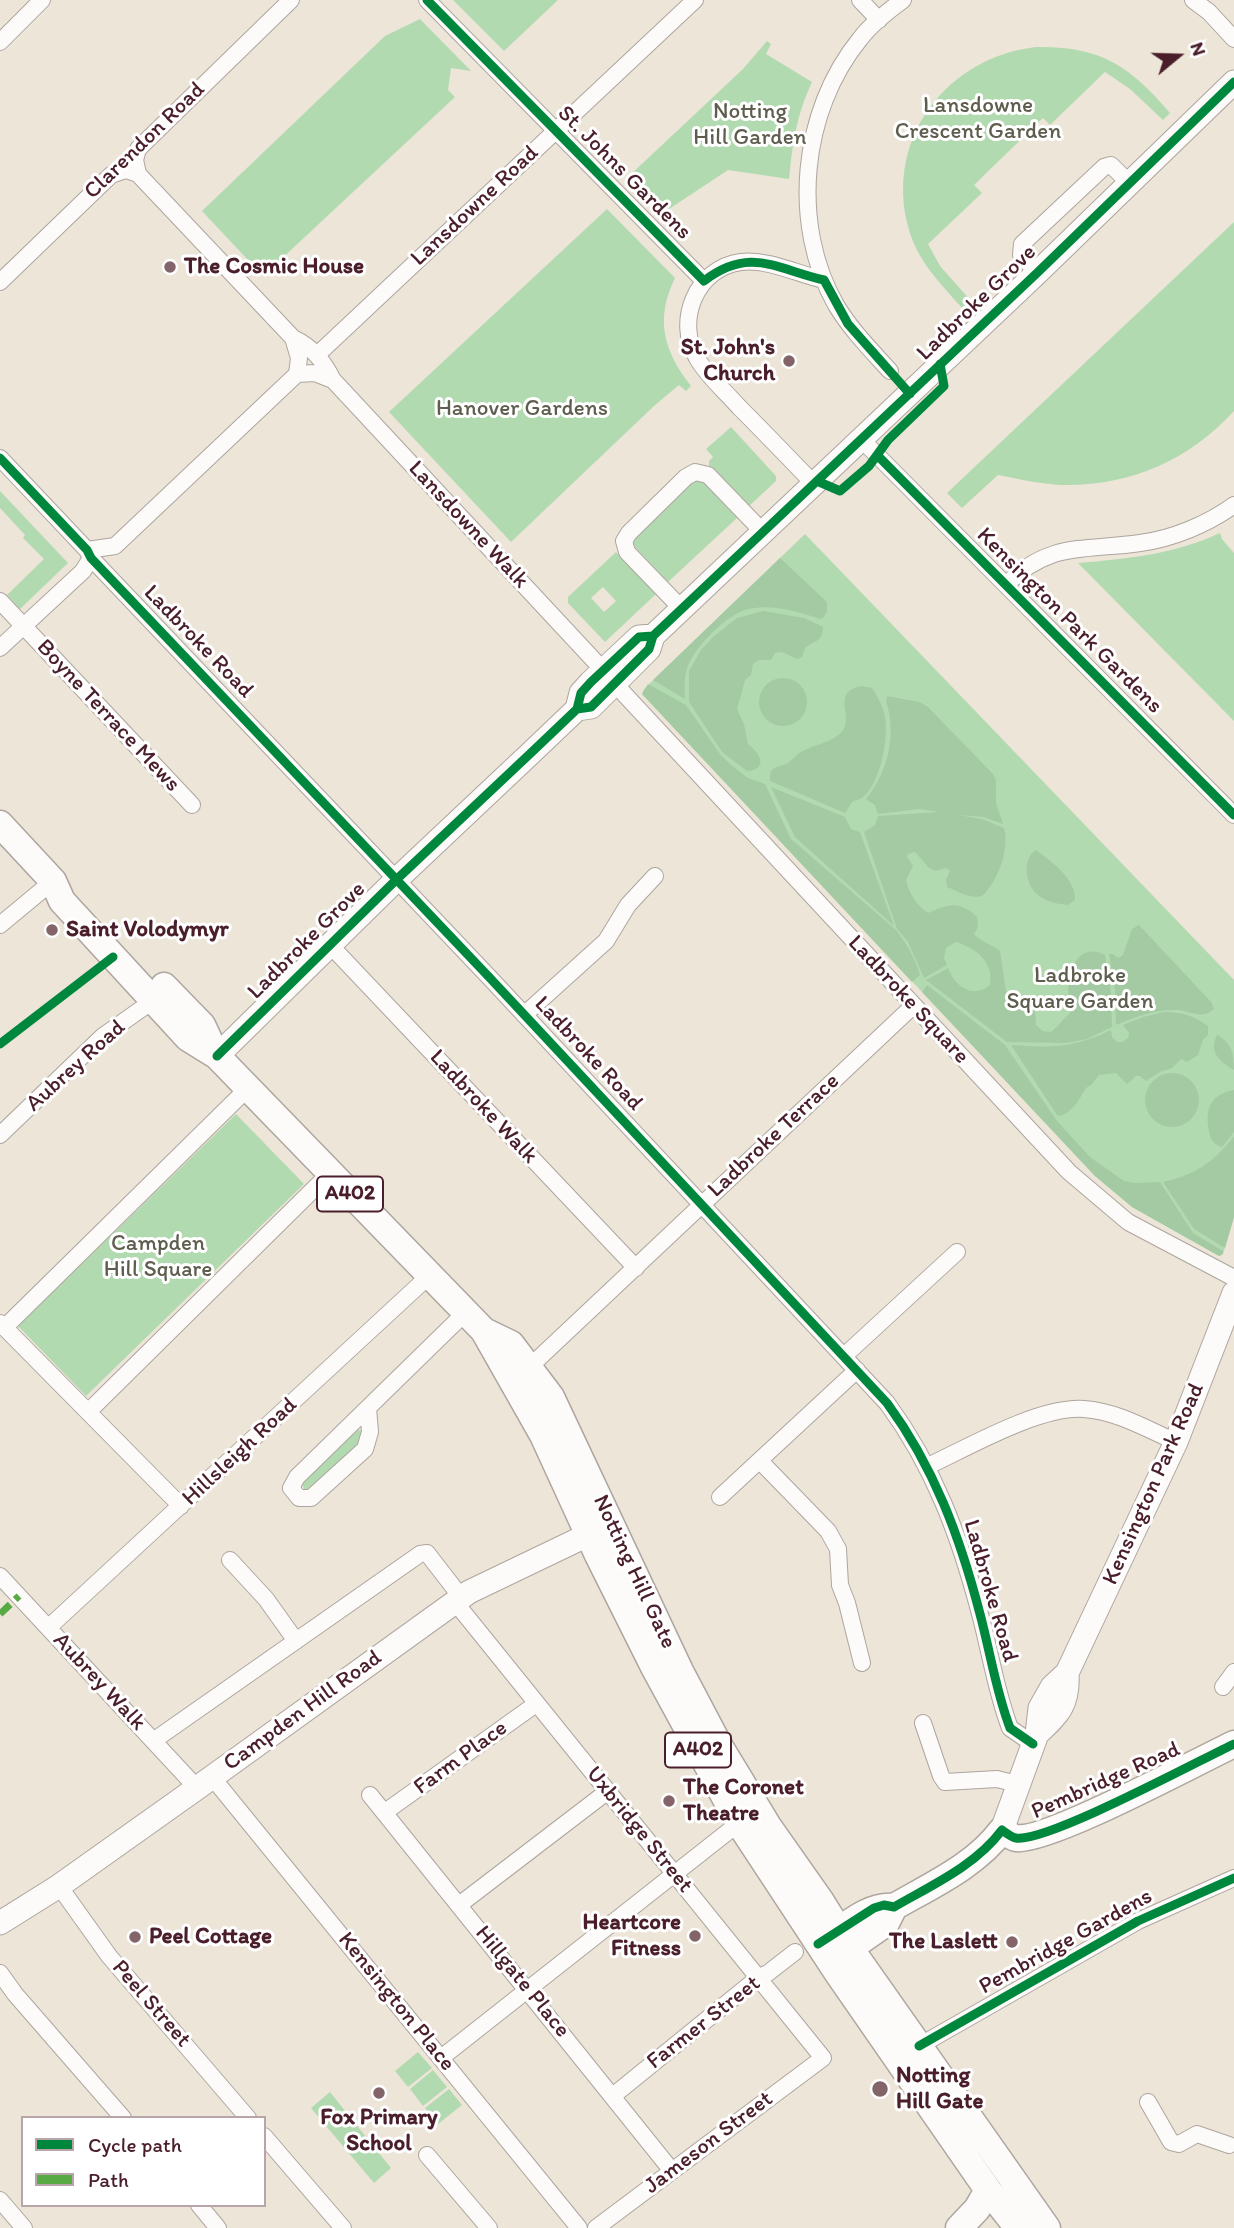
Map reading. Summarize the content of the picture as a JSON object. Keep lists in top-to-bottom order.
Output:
{
  "streets": {
    "main road": [
      "Ladbroke Grove",
      "A402",
      "Kensington Park Road",
      "Notting Hill Gate",
      "Campden Hill Road",
      "Pembridge Road"
    ],
    "street": [
      "Clarendon Road",
      "St. Johns Gardens",
      "Lansdowne Road",
      "Lansdowne Walk",
      "Kensington Park Gardens",
      "Ladbroke Road",
      "Boyne Terrace Mews",
      "Ladbroke Square",
      "Aubrey Road",
      "Ladbroke Walk",
      "Ladbroke Terrace",
      "Hillsleigh Road",
      "Aubrey Walk",
      "Farm Place",
      "Uxbridge Street",
      "Pembridge Gardens",
      "Hillgate Place",
      "Kensington Place",
      "Peel Street",
      "Farmer Street",
      "Jameson Street"
    ]
  },
  "crossings": [
    ["Clarendon Road", "Lansdowne Walk"],
    ["St. Johns Gardens", "Lansdowne Road"],
    ["Lansdowne Road", "Lansdowne Walk"],
    ["Ladbroke Grove", "Lansdowne Walk"],
    ["Ladbroke Grove", "Kensington Park Gardens"],
    ["Ladbroke Grove", "Ladbroke Road"],
    ["Ladbroke Grove", "Ladbroke Square"],
    ["Ladbroke Grove", "Ladbroke Walk"],
    ["Ladbroke Grove", "A402"],
    ["Lansdowne Walk", "Ladbroke Square"],
    ["Ladbroke Road", "Ladbroke Terrace"],
    ["Ladbroke Road", "Kensington Park Road"],
    ["Ladbroke Square", "Ladbroke Terrace"],
    ["Aubrey Road", "A402"],
    ["Ladbroke Walk", "Ladbroke Terrace"],
    ["Ladbroke Terrace", "A402"],
    ["Ladbroke Terrace", "Notting Hill Gate"],
    ["A402", "Hillsleigh Road"],
    ["A402", "Notting Hill Gate"],
    ["Hillsleigh Road", "Aubrey Walk"],
    ["Kensington Park Road", "Pembridge Road"],
    ["Notting Hill Gate", "Campden Hill Road"],
    ["Notting Hill Gate", "Pembridge Gardens"],
    ["Notting Hill Gate", "Farmer Street"],
    ["Aubrey Walk", "Campden Hill Road"],
    ["Aubrey Walk", "Kensington Place"],
    ["Campden Hill Road", "Uxbridge Street"],
    ["Campden Hill Road", "Kensington Place"],
    ["Campden Hill Road", "Peel Street"],
    ["Farm Place", "Uxbridge Street"],
    ["Farm Place", "Hillgate Place"],
    ["Uxbridge Street", "Farmer Street"],
    ["Uxbridge Street", "Jameson Street"],
    ["Hillgate Place", "Farmer Street"],
    ["Hillgate Place", "Jameson Street"]
  ],
  "parks": [
    "Lansdowne Crescent Garden",
    "Notting Hill Garden",
    "Hanover Gardens",
    "Ladbroke Square Garden",
    "Campden Hill Square"
  ],
  "places": [
    "The Cosmic House",
    "St. John's Church",
    "Saint Volodymyr",
    "The Coronet Theatre",
    "Heartcore Fitness",
    "Peel Cottage",
    "The Laslett",
    "Notting Hill Gate",
    "Fox Primary School"
  ],
  "legend": ["Cycle path", "Path"],
  "north": "right"
}
